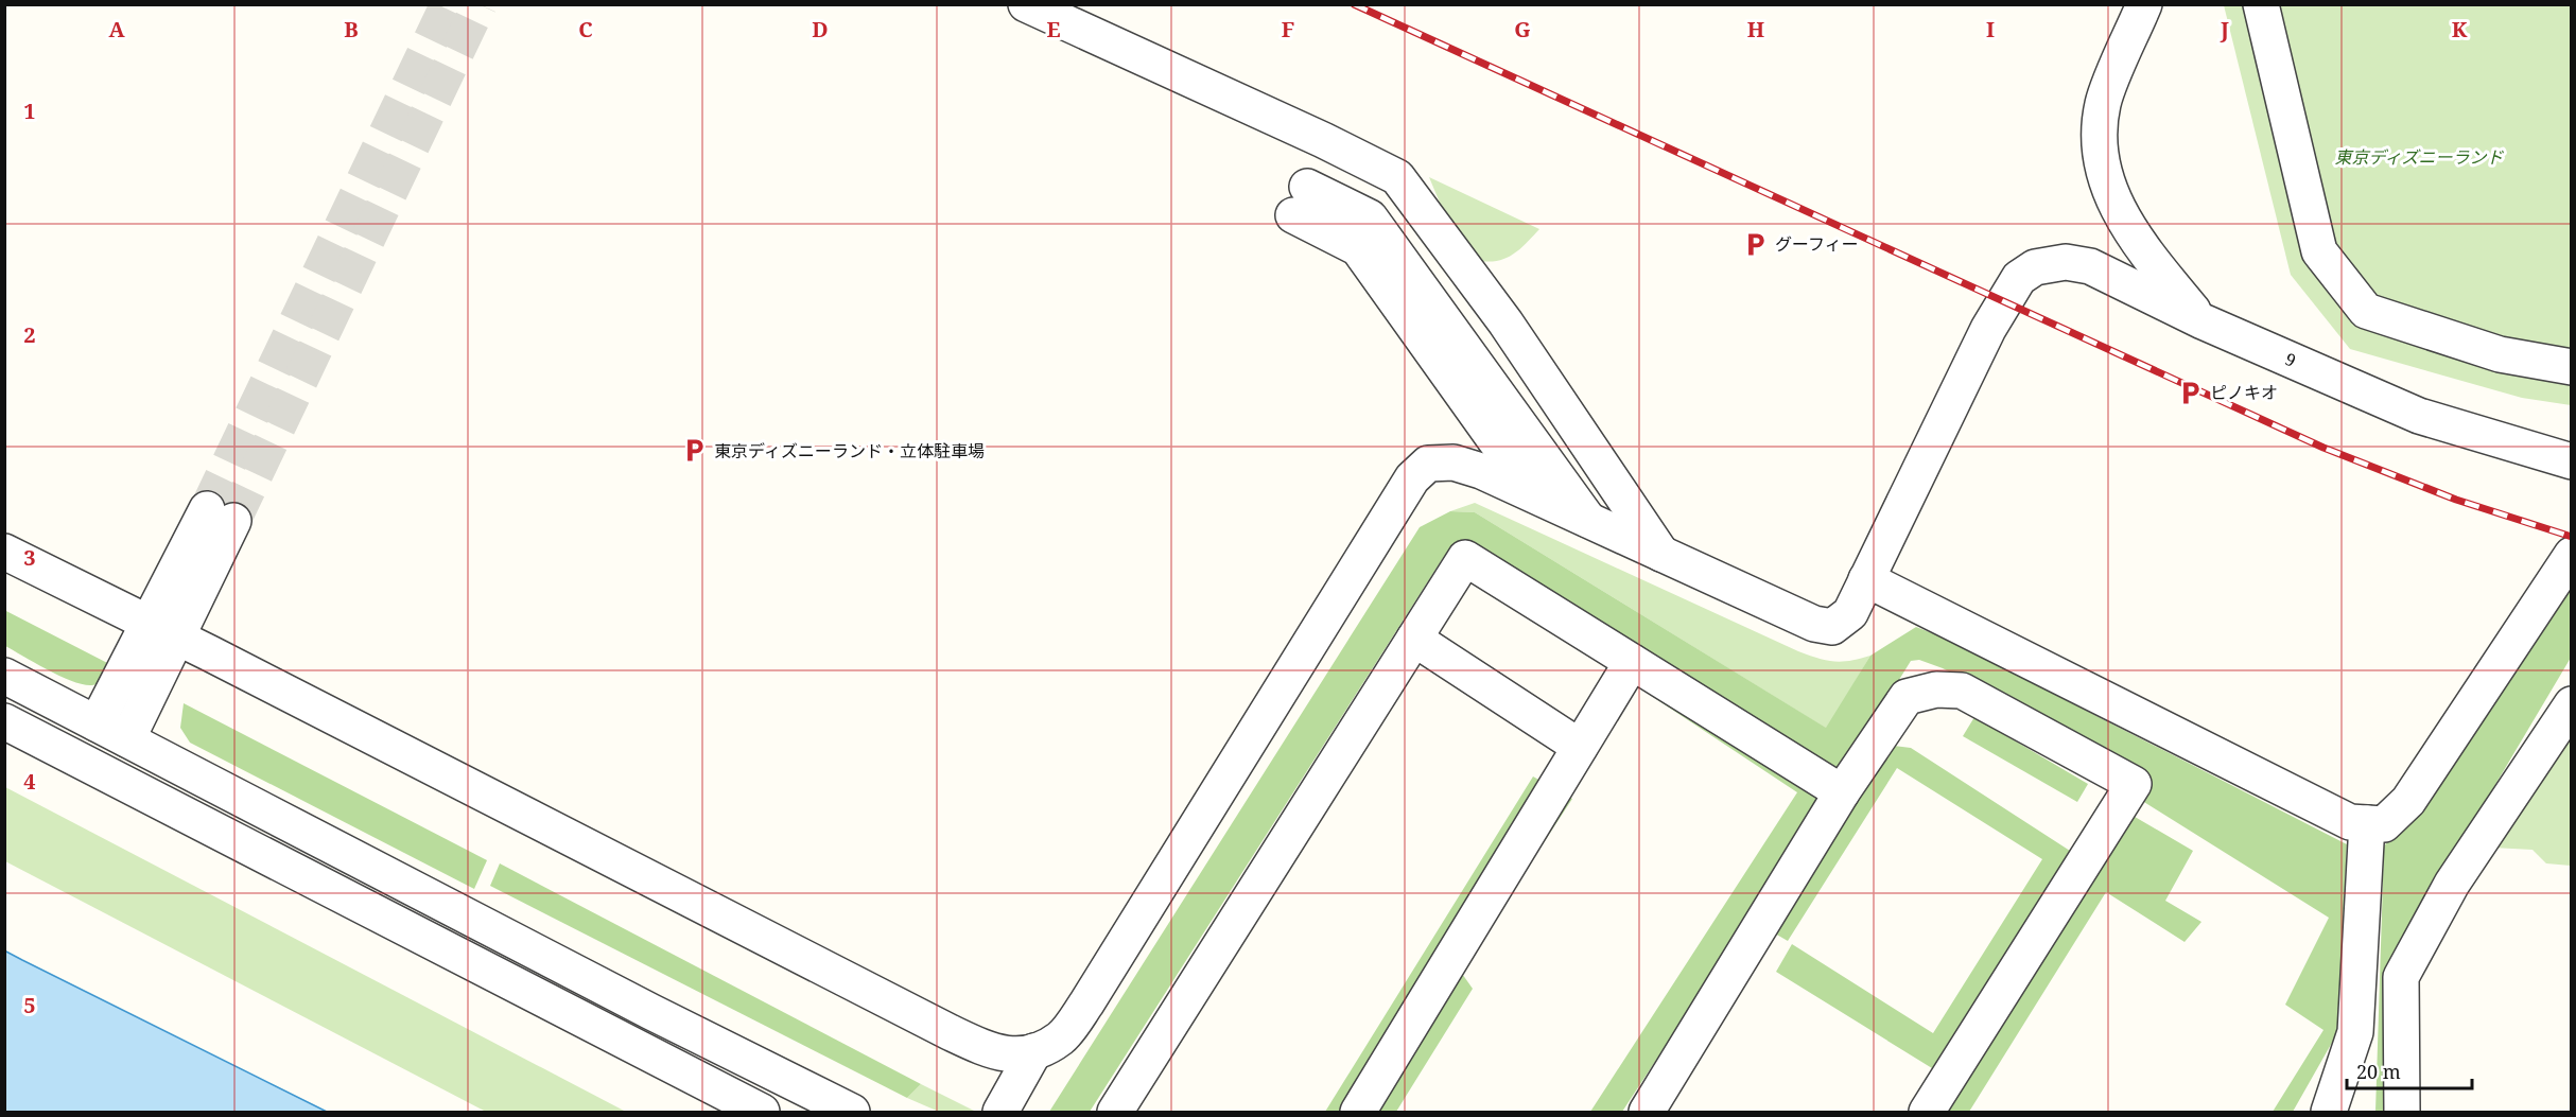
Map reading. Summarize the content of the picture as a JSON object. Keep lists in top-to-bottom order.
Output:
{
  "streets": {
    "street": ["9"]
  },
  "parks": ["東京ディズニーランド"],
  "places": {
    "parking": ["グーフィー", "ピノキオ", "東京ディズニーランド・立体駐車場"]
  },
  "scale_bar": "20 m",
  "grid": {
    "columns": [
      "A",
      "B",
      "C",
      "D",
      "E",
      "F",
      "G",
      "H",
      "I",
      "J",
      "K"
    ],
    "rows": [
      "1",
      "2",
      "3",
      "4",
      "5"
    ]
  }
}
